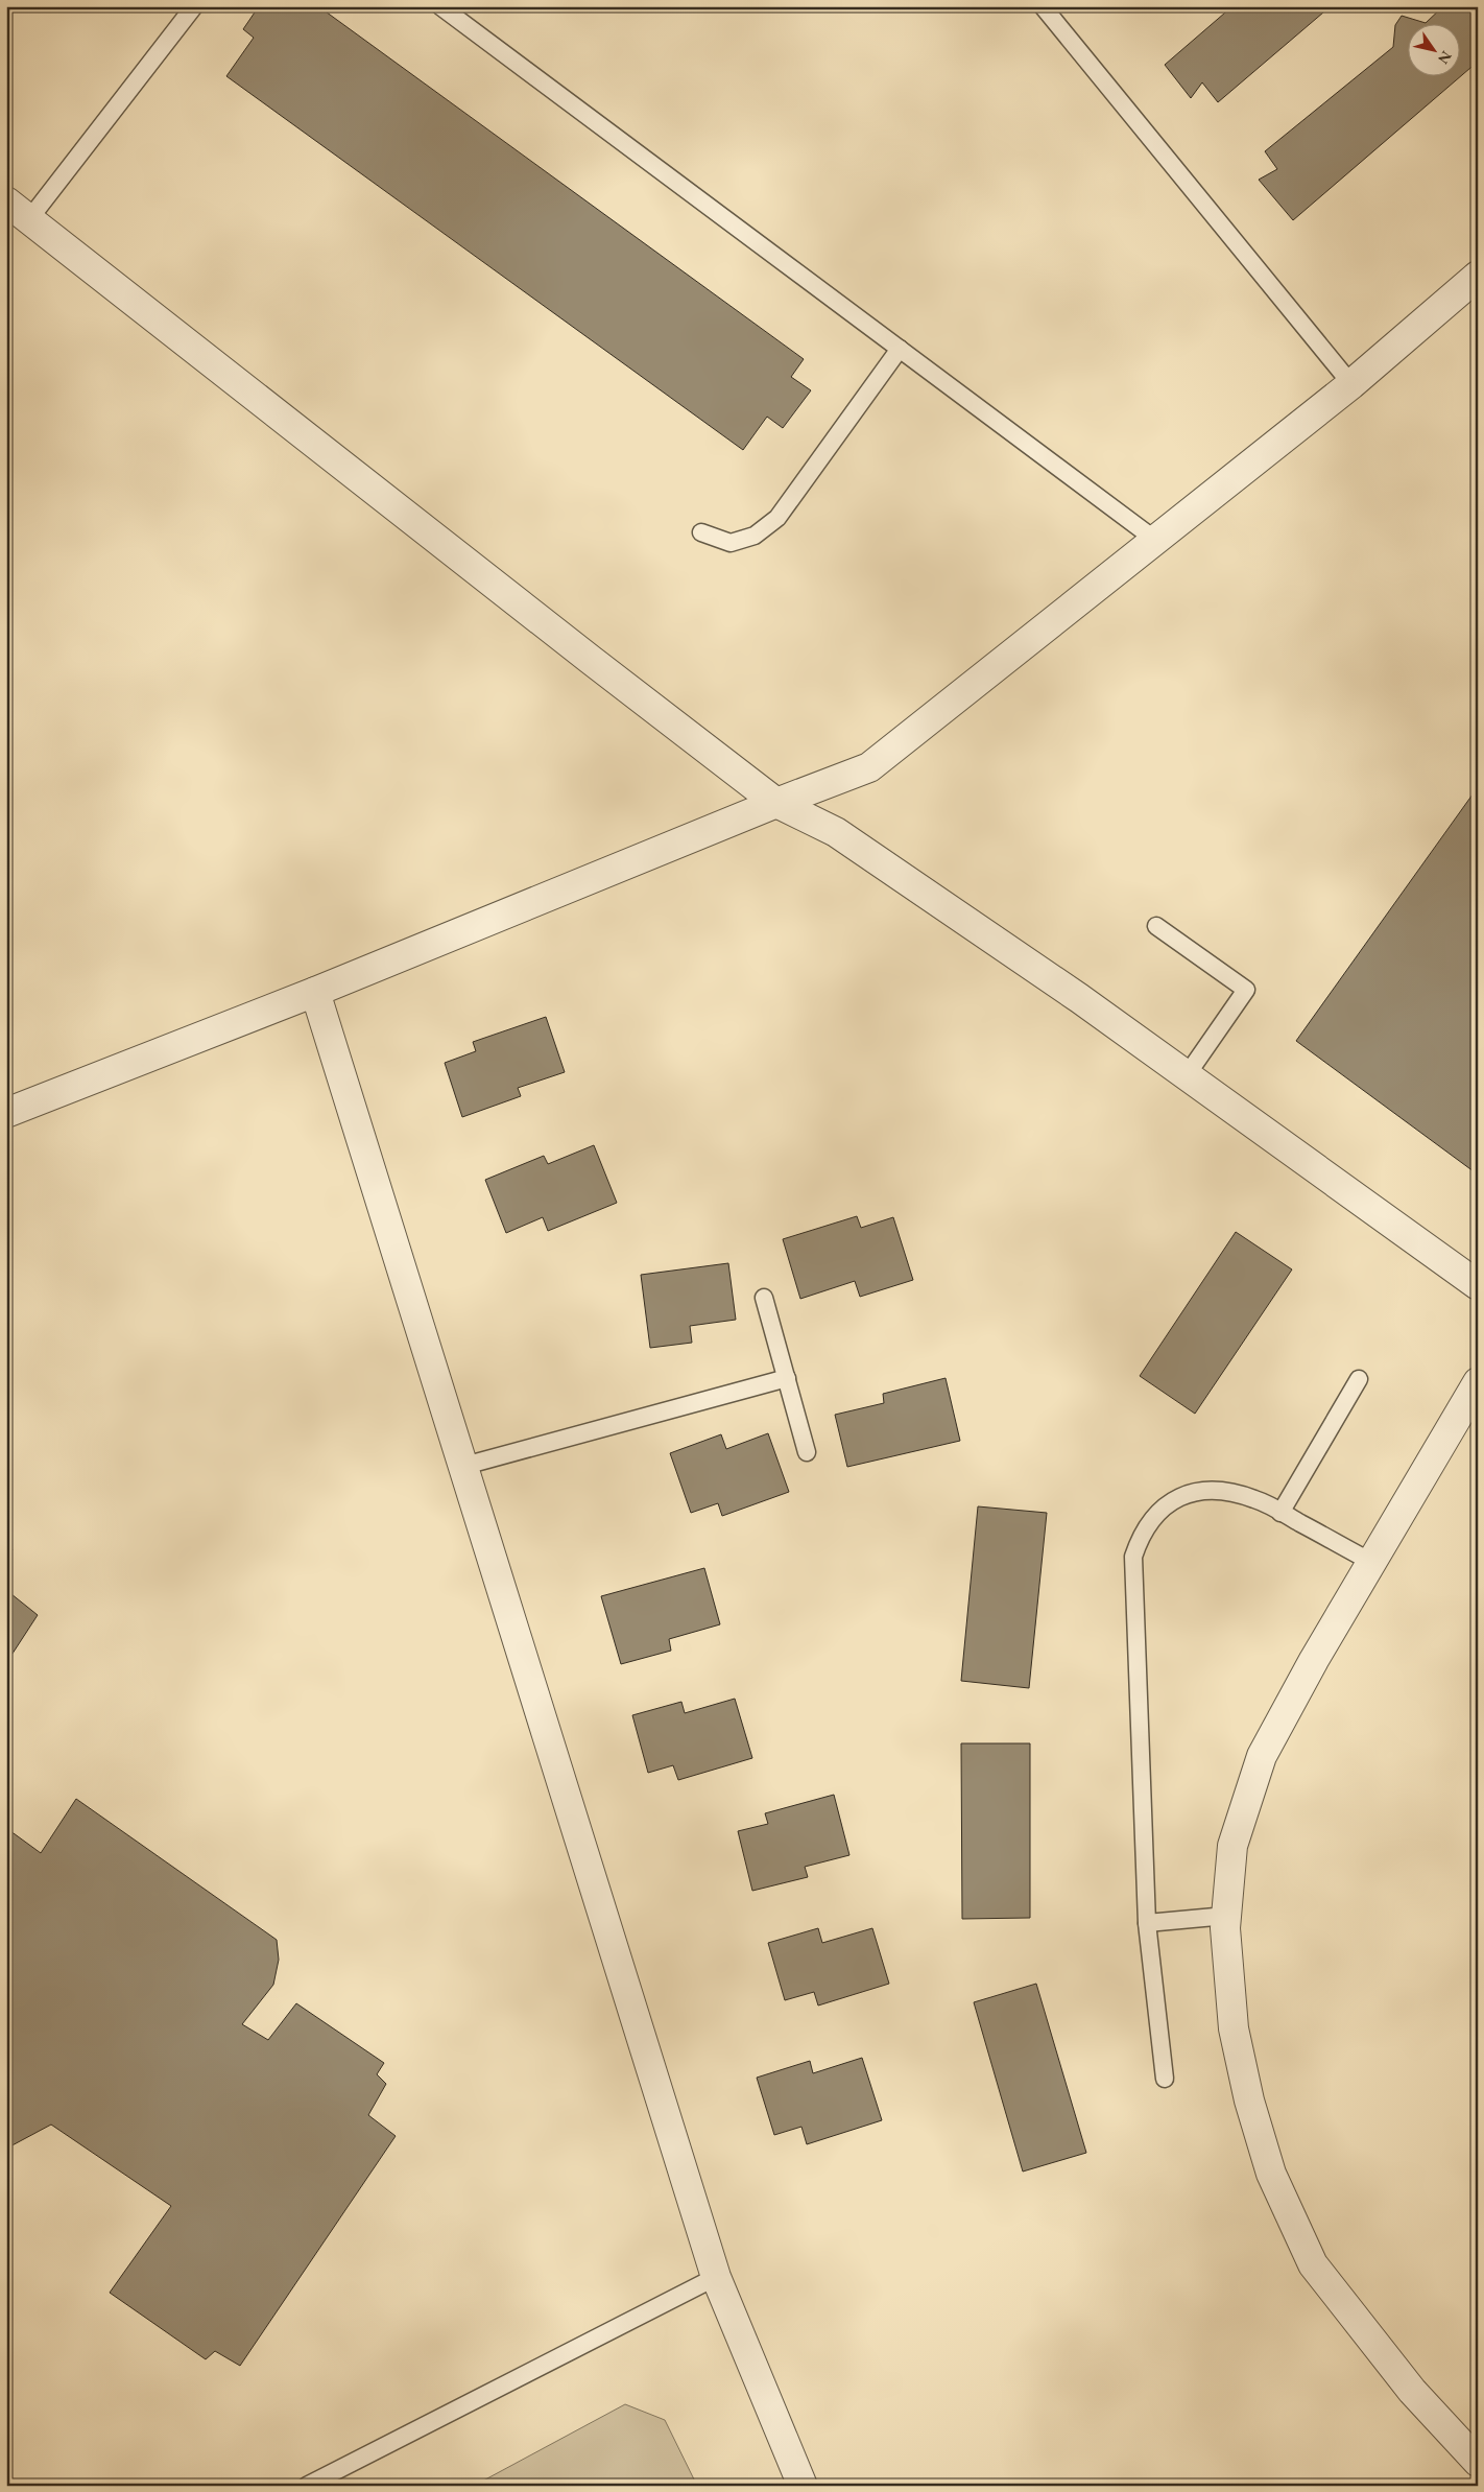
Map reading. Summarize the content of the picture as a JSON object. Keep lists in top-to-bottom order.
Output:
{
  "north": "bottom right"
}
